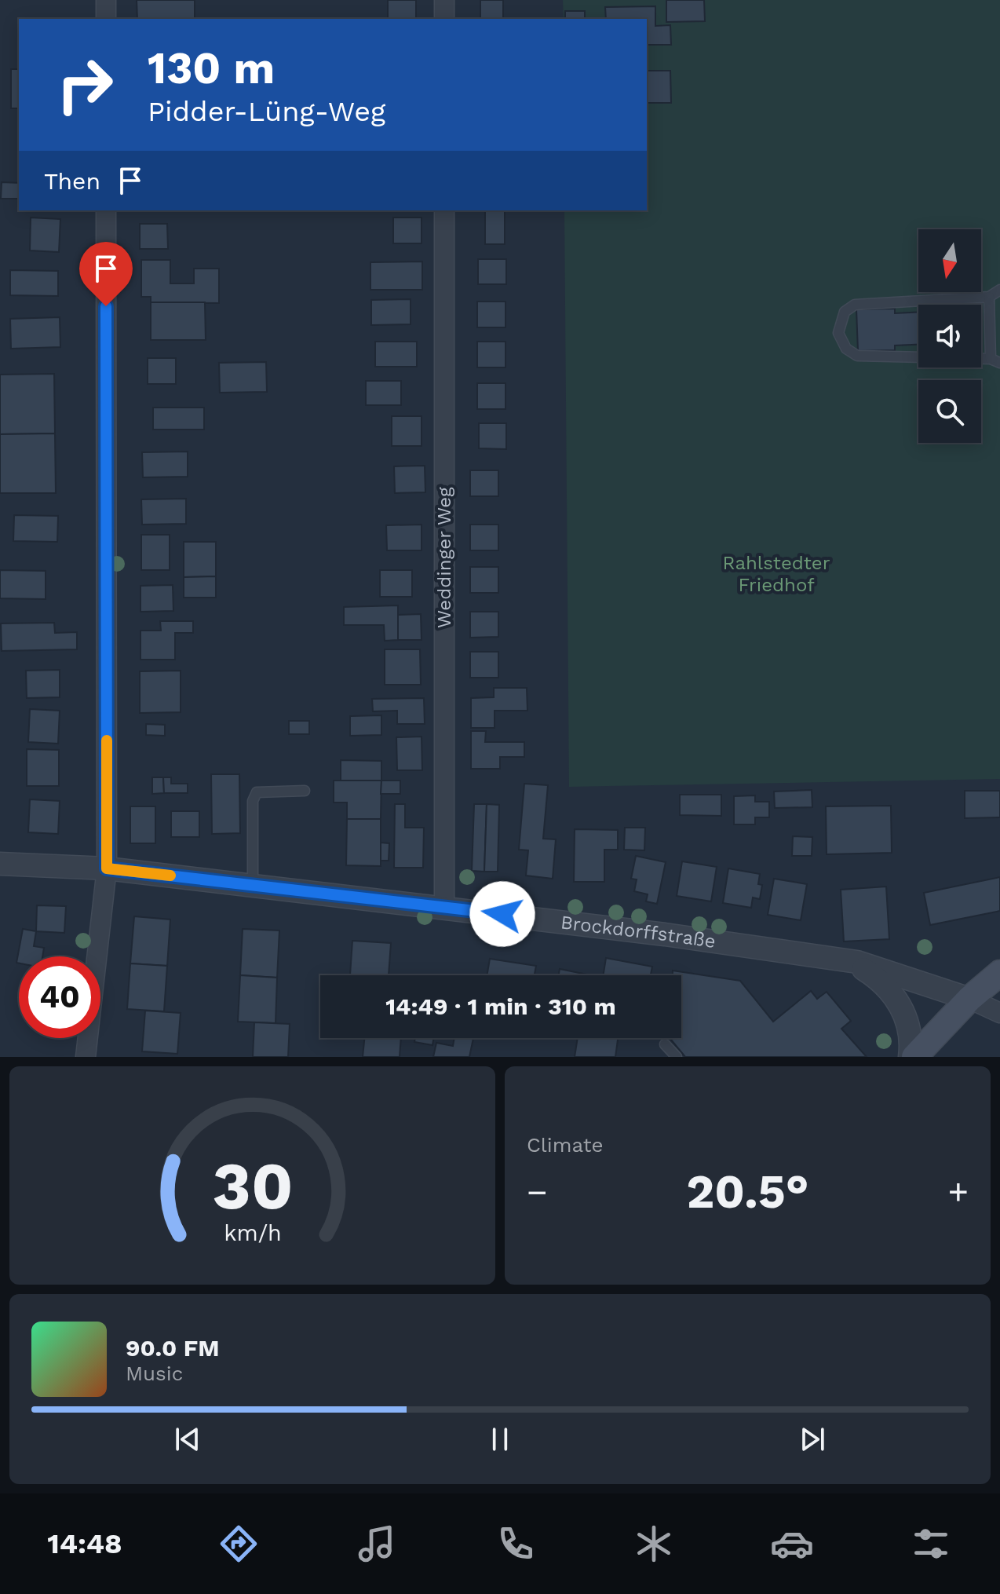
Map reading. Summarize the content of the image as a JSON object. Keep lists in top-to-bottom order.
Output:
{
  "streets": {
    "street": ["Weddinger Weg", "Brockdorffstraße"]
  },
  "crossings": [
    ["Weddinger Weg", "Brockdorffstraße"]
  ],
  "parks": ["Rahlstedter Friedhof"],
  "north": "bottom",
  "page": {
    "turn": ["130 m", "Pidder-Lüng-Weg"],
    "then": "Then",
    "limit": "40",
    "trip": "14:49 · 1 min · 310 m",
    "tile": "Climate",
    "heat": ["−", "20.5°", "+"],
    "song": ["90.0 FM", "Music"],
    "tabs": "14:48",
    "gauge": ["30", "km/h"]
  }
}
